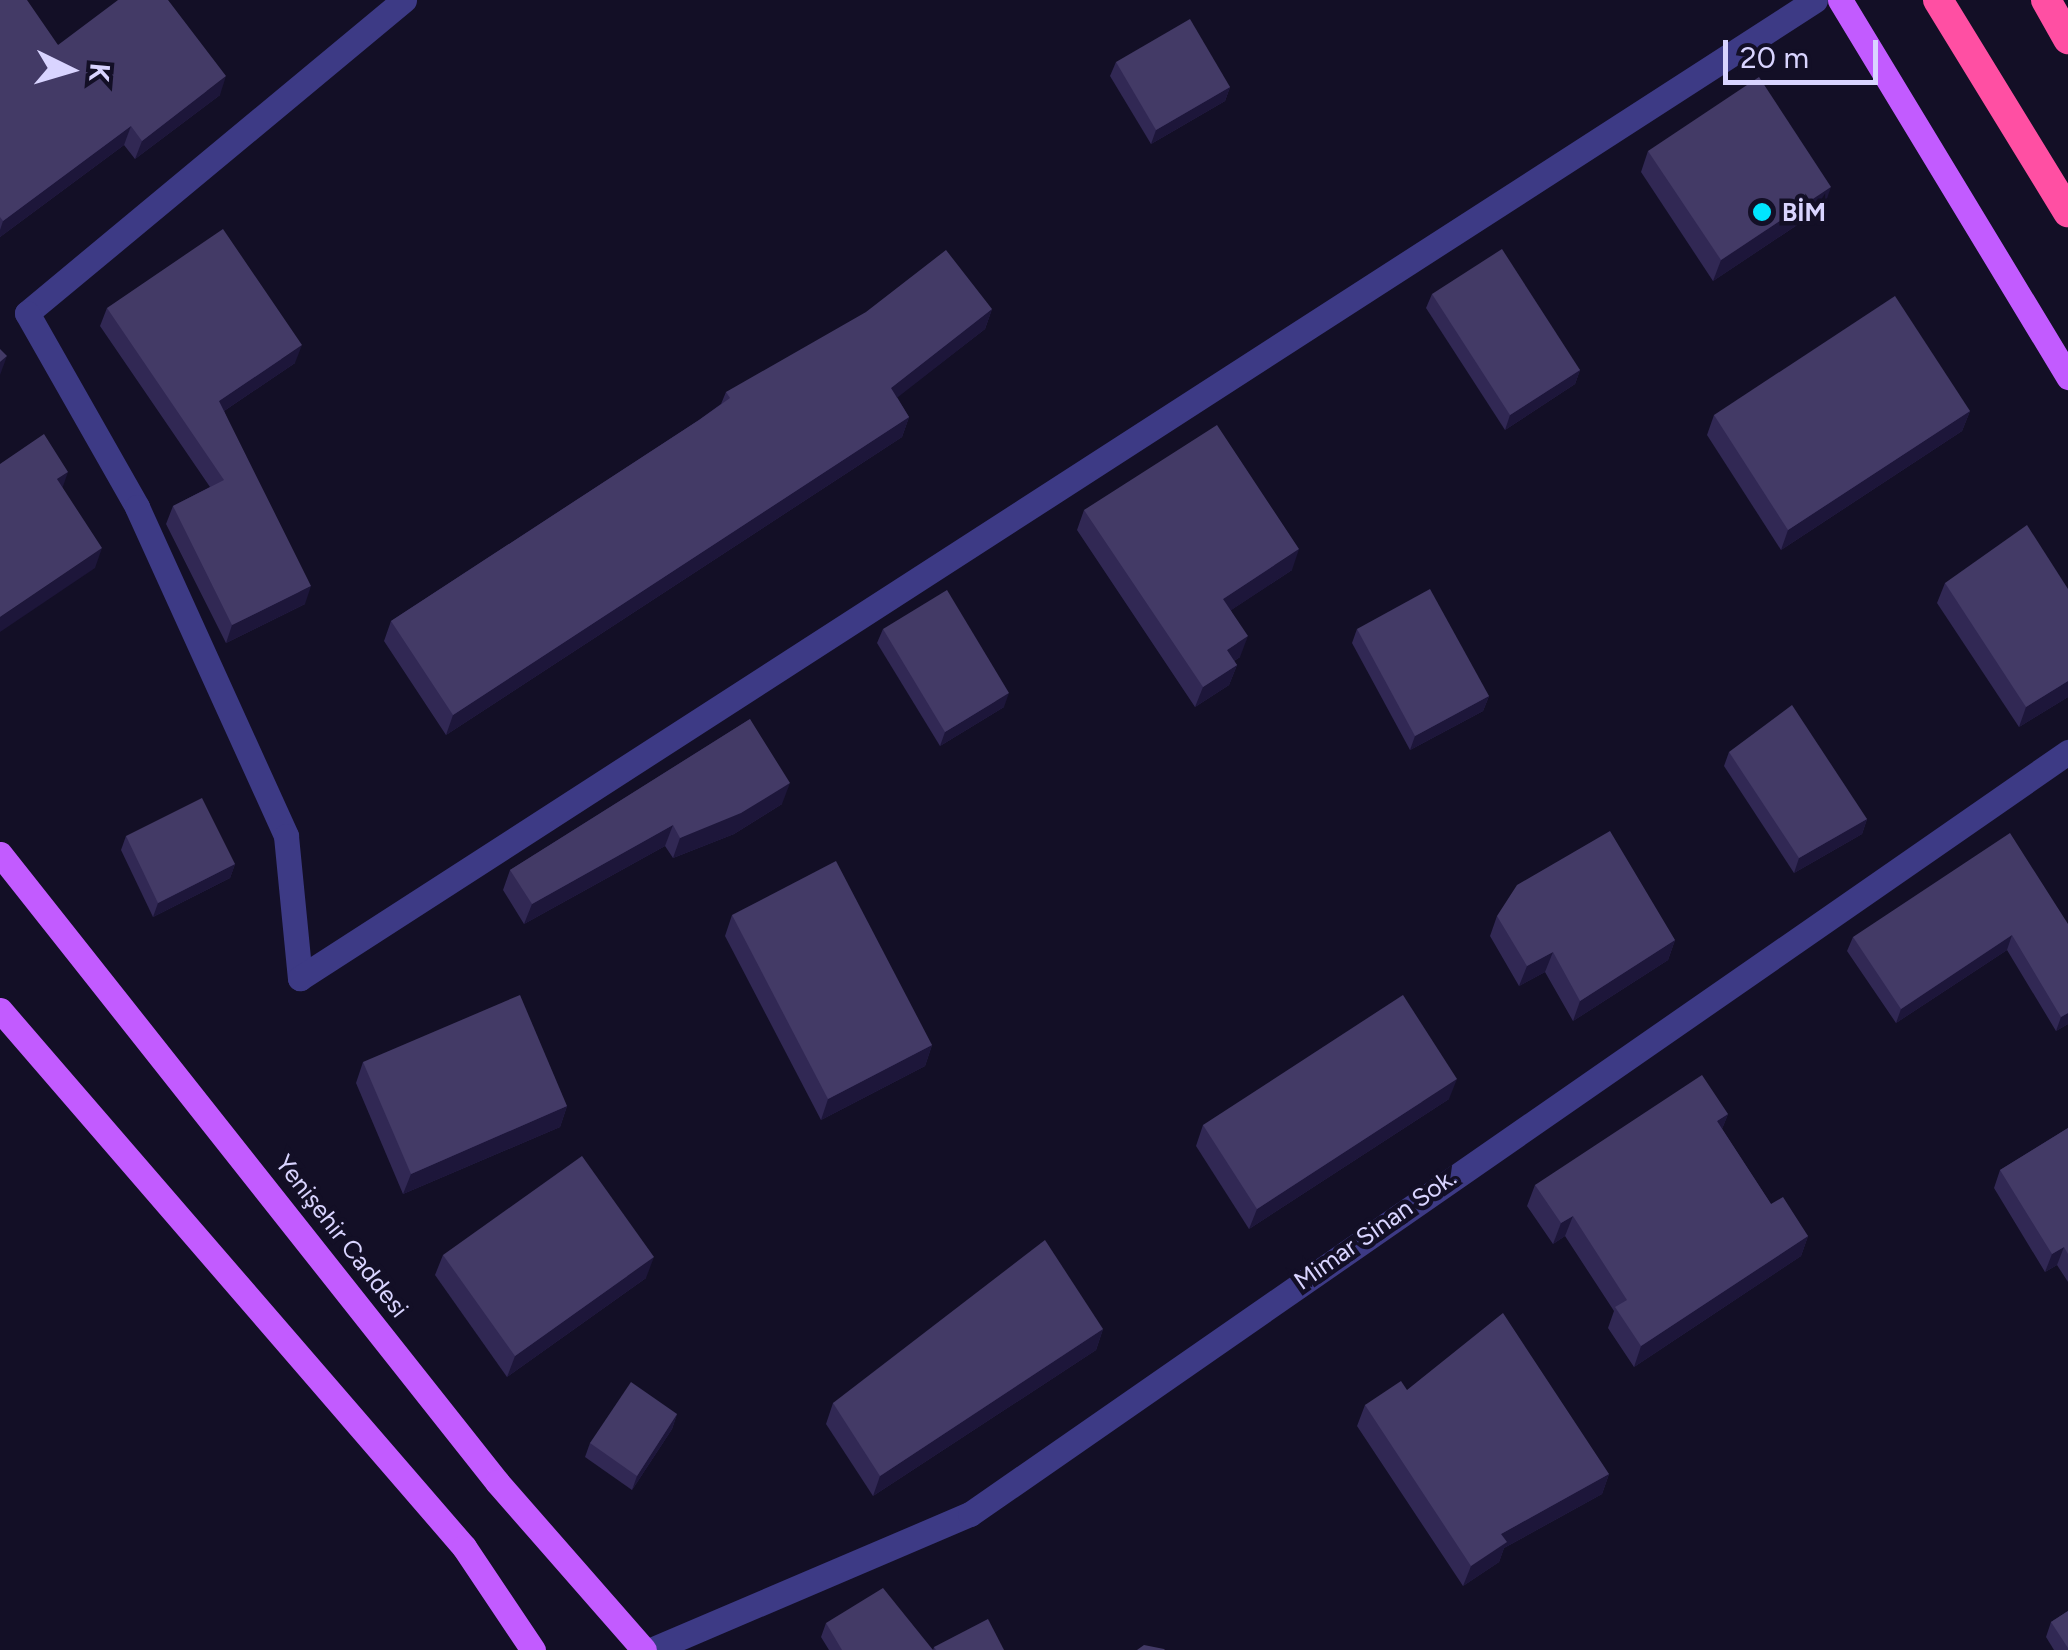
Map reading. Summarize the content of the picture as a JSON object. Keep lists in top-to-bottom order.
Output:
{
  "streets": {
    "main road": ["Yenişehir Caddesi"],
    "street": ["Mimar Sinan Sok."]
  },
  "crossings": [
    ["Mimar Sinan Sok.", "Yenişehir Caddesi"]
  ],
  "places": ["BİM"],
  "scale_bar": "20 m",
  "north": "right"
}
